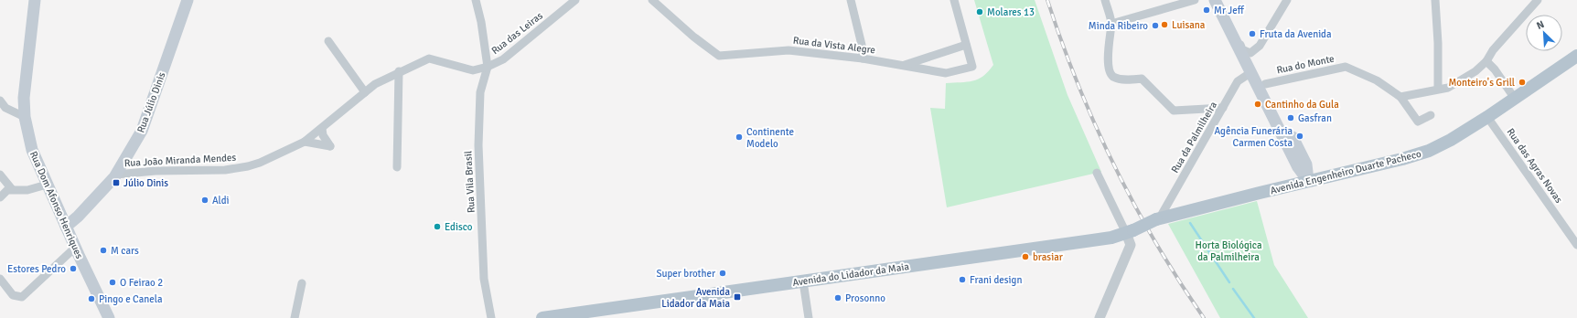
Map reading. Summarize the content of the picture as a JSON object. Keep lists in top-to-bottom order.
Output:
{
  "streets": {
    "main road": [
      "Rua Júlio Dinis",
      "Avenida Engenheiro Duarte Pacheco",
      "Rua Dom Afonso Henriques",
      "Avenida do Lidador da Maia"
    ],
    "street": [
      "Rua das Leiras",
      "Rua da Vista Alegre",
      "Rua do Monte",
      "Rua da Palmilheira",
      "Rua João Miranda Mendes",
      "Rua das Agras Novas",
      "Rua Vila Brasil"
    ]
  },
  "crossings": [
    ["Rua das Leiras", "Rua João Miranda Mendes"],
    ["Rua das Leiras", "Rua Vila Brasil"],
    ["Rua Júlio Dinis", "Rua João Miranda Mendes"],
    ["Rua Júlio Dinis", "Rua Dom Afonso Henriques"],
    ["Rua da Palmilheira", "Avenida Engenheiro Duarte Pacheco"],
    ["Rua da Palmilheira", "Avenida do Lidador da Maia"],
    ["Rua João Miranda Mendes", "Rua Vila Brasil"],
    ["Rua das Agras Novas", "Avenida Engenheiro Duarte Pacheco"],
    ["Avenida Engenheiro Duarte Pacheco", "Avenida do Lidador da Maia"]
  ],
  "parks": ["Horta Biológica da Palmilheira"],
  "places": {
    "other": [
      "Mr Jeff",
      "Molares 13",
      "Luisana",
      "Minda Ribeiro",
      "Fruta da Avenida",
      "Monteiro's Grill",
      "Cantinho da Gula",
      "Gasfran",
      "Agência Funerária Carmen Costa",
      "Continente Modelo",
      "Aldi",
      "Edisco",
      "M cars",
      "brasiar",
      "Estores Pedro",
      "Super brother",
      "Frani design",
      "O Feirao 2",
      "Prosonno",
      "Pingo e Canela"
    ],
    "transit": ["Júlio Dinis", "Avenida Lidador da Maia"]
  },
  "north": "top left"
}
